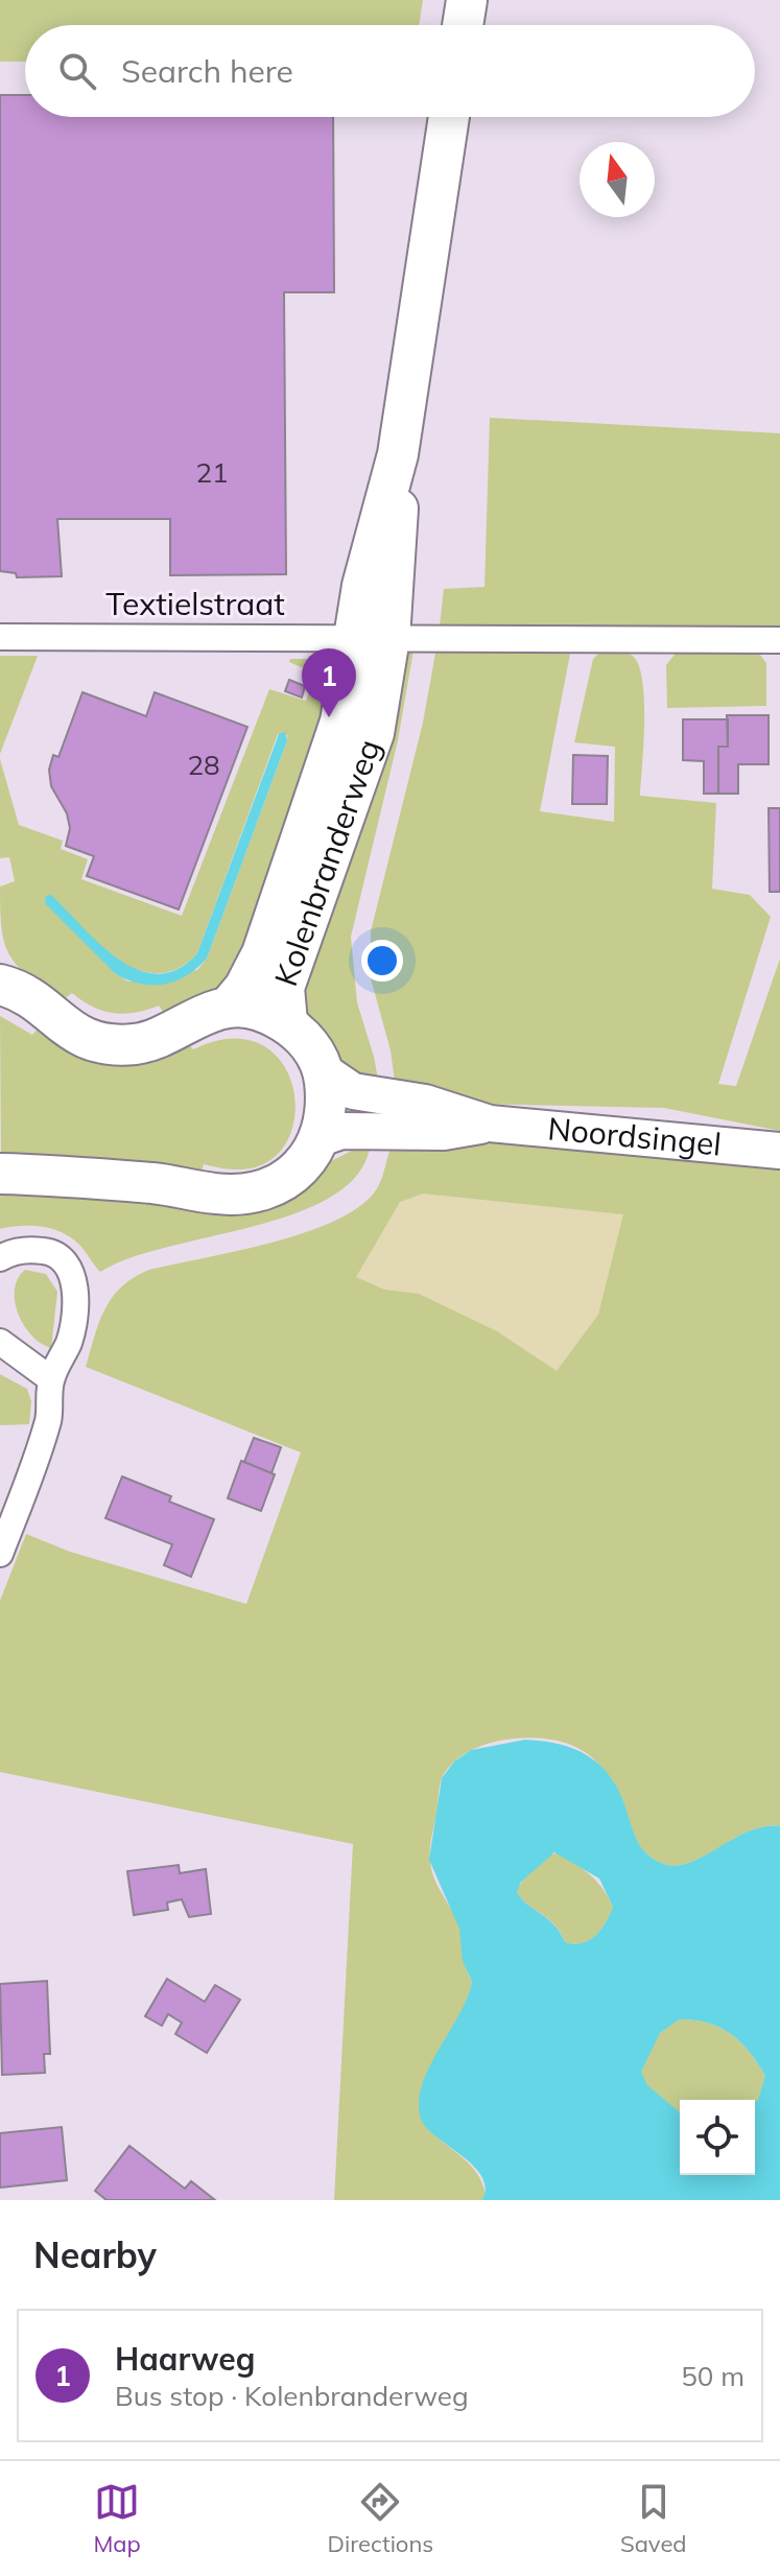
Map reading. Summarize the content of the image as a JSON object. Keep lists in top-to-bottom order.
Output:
{
  "streets": {
    "main road": ["Kolenbranderweg", "Noordsingel"],
    "street": ["Textielstraat"]
  },
  "crossings": [
    ["Textielstraat", "Kolenbranderweg"]
  ],
  "house_numbers": ["21", "28"],
  "north": "top",
  "page": {
    "search": "Search here",
    "pins": "1",
    "heading": "Nearby",
    "list": [
      {
        "mark": "1",
        "name": "Haarweg",
        "note": "Bus stop · Kolenbranderweg",
        "value": "50 m"
      }
    ],
    "nav": ["Map", "Directions", "Saved"]
  }
}
